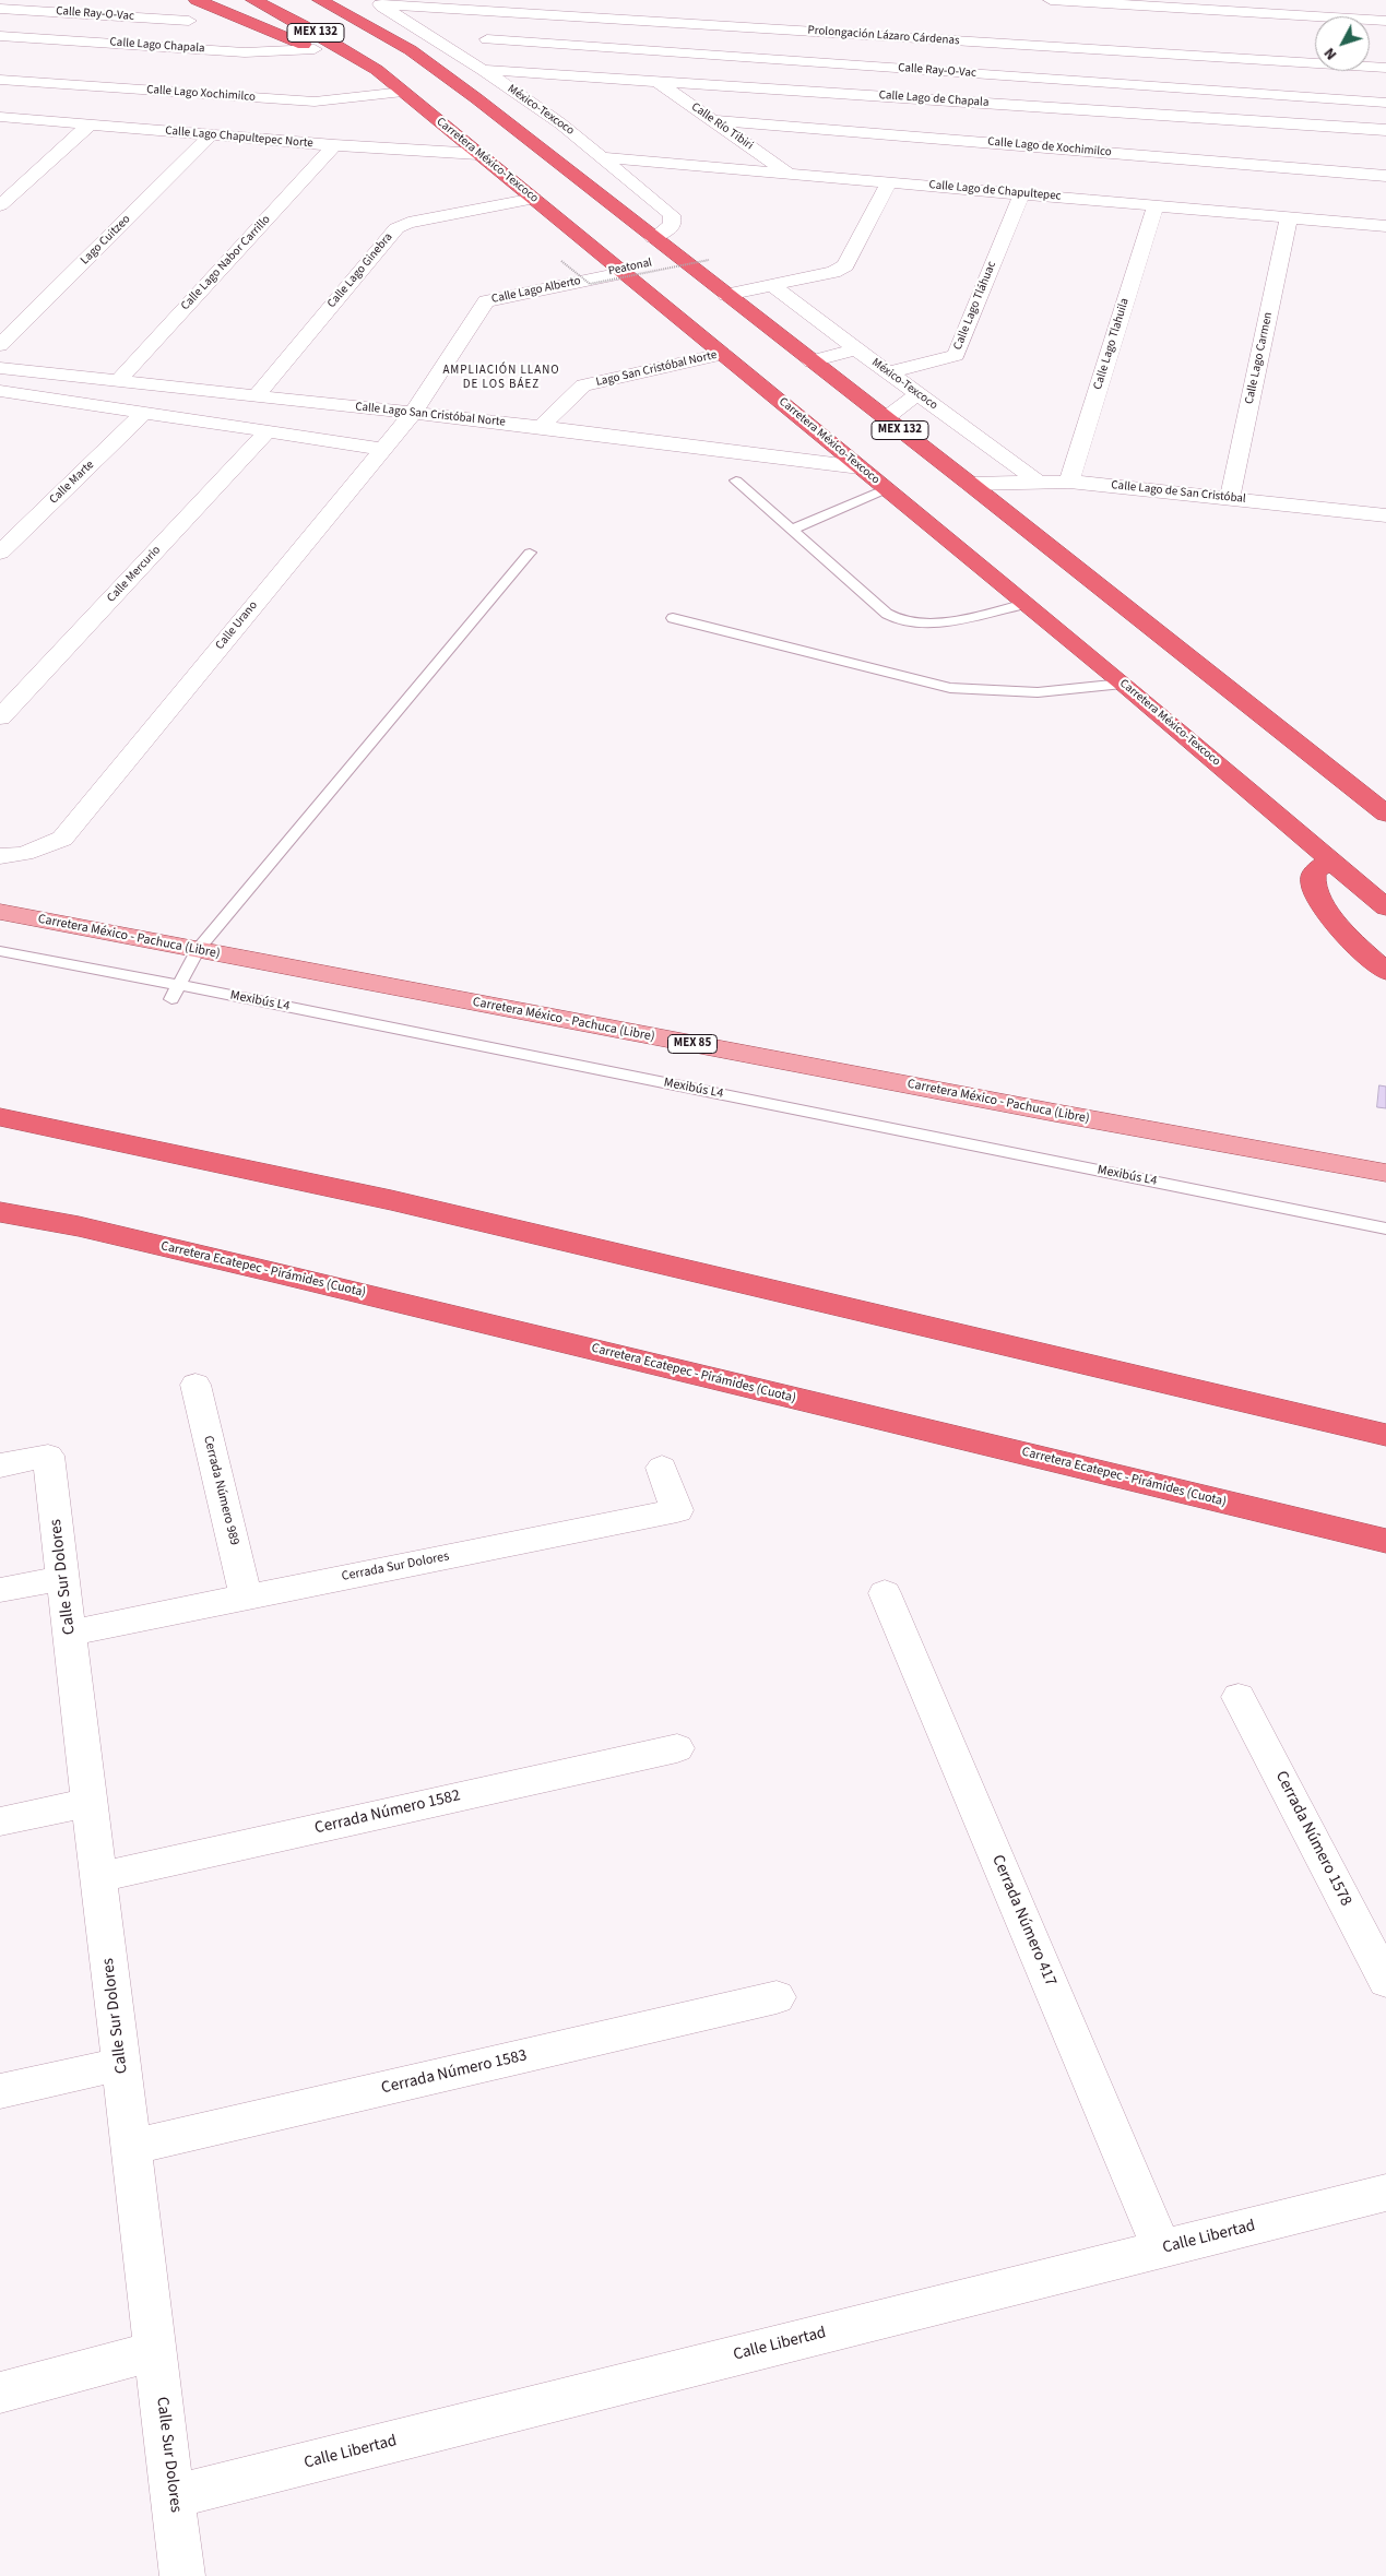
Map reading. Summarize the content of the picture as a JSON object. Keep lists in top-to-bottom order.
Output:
{
  "streets": {
    "highway": ["MEX 132", "Carretera México-Texcoco", "Carretera Ecatepec - Pirámides (Cuota)"],
    "main road": ["Carretera México - Pachuca (Libre)", "MEX 85"],
    "street": [
      "Calle Ray-O-Vac",
      "Prolongación Lázaro Cárdenas",
      "Calle Lago Chapala",
      "Calle Lago Xochimilco",
      "Calle Lago de Chapala",
      "México-Texcoco",
      "Calle Río Tibiri",
      "Calle Lago Chapultepec Norte",
      "Calle Lago de Xochimilco",
      "Calle Lago de Chapultepec",
      "Lago Cuitzeo",
      "Calle Lago Nabor Carrillo",
      "Calle Lago Ginebra",
      "Calle Lago Alberto",
      "Calle Lago Tláhuac",
      "Calle Lago Tlahuila",
      "Calle Lago Carmen",
      "Lago San Cristóbal Norte",
      "Calle Lago San Cristóbal Norte",
      "Calle Marte",
      "Calle Lago de San Cristóbal",
      "Calle Mercurio",
      "Calle Urano",
      "Cerrada Número 989",
      "Cerrada Sur Dolores",
      "Calle Sur Dolores",
      "Cerrada Número 1582",
      "Cerrada Número 1578",
      "Cerrada Número 417",
      "Cerrada Número 1583",
      "Calle Libertad"
    ],
    "lane": ["Mexibús L4"],
    "path": ["Peatonal"]
  },
  "crossings": [
    ["MEX 132", "México-Texcoco"],
    ["MEX 132", "Calle Lago de San Cristóbal"],
    ["Prolongación Lázaro Cárdenas", "México-Texcoco"],
    ["Calle Lago Xochimilco", "Carretera México-Texcoco"],
    ["Calle Lago de Chapala", "México-Texcoco"],
    ["Calle Lago de Chapala", "Calle Río Tibiri"],
    ["México-Texcoco", "Calle Lago de Chapultepec"],
    ["México-Texcoco", "Calle Lago Tláhuac"],
    ["México-Texcoco", "Calle Lago de San Cristóbal"],
    ["Calle Río Tibiri", "Calle Lago de Xochimilco"],
    ["Calle Río Tibiri", "Calle Lago de Chapultepec"],
    ["Calle Lago Chapultepec Norte", "Carretera México-Texcoco"],
    ["Calle Lago Chapultepec Norte", "Lago Cuitzeo"],
    ["Calle Lago Chapultepec Norte", "Calle Lago Nabor Carrillo"],
    ["Carretera México-Texcoco", "Calle Lago Ginebra"],
    ["Carretera México-Texcoco", "Calle Lago Alberto"],
    ["Carretera México-Texcoco", "Lago San Cristóbal Norte"],
    ["Carretera México-Texcoco", "Calle Lago San Cristóbal Norte"],
    ["Calle Lago de Chapultepec", "Calle Lago Tláhuac"],
    ["Calle Lago de Chapultepec", "Calle Lago Tlahuila"],
    ["Calle Lago de Chapultepec", "Calle Lago Carmen"],
    ["Calle Lago Nabor Carrillo", "Calle Lago San Cristóbal Norte"],
    ["Calle Lago Ginebra", "Calle Lago San Cristóbal Norte"],
    ["Calle Lago Alberto", "Calle Lago San Cristóbal Norte"],
    ["Calle Lago Alberto", "Calle Urano"],
    ["Calle Lago Tlahuila", "Calle Lago de San Cristóbal"],
    ["Calle Lago Carmen", "Calle Lago de San Cristóbal"],
    ["Lago San Cristóbal Norte", "Calle Lago San Cristóbal Norte"],
    ["Calle Lago San Cristóbal Norte", "Calle Urano"],
    ["Cerrada Número 989", "Cerrada Sur Dolores"],
    ["Cerrada Sur Dolores", "Calle Sur Dolores"],
    ["Calle Sur Dolores", "Cerrada Número 1582"],
    ["Calle Sur Dolores", "Cerrada Número 1583"],
    ["Calle Sur Dolores", "Calle Libertad"],
    ["Cerrada Número 417", "Calle Libertad"]
  ],
  "districts": ["AMPLIACIÓN LLANO DE LOS BÁEZ"],
  "north": "bottom left"
}
